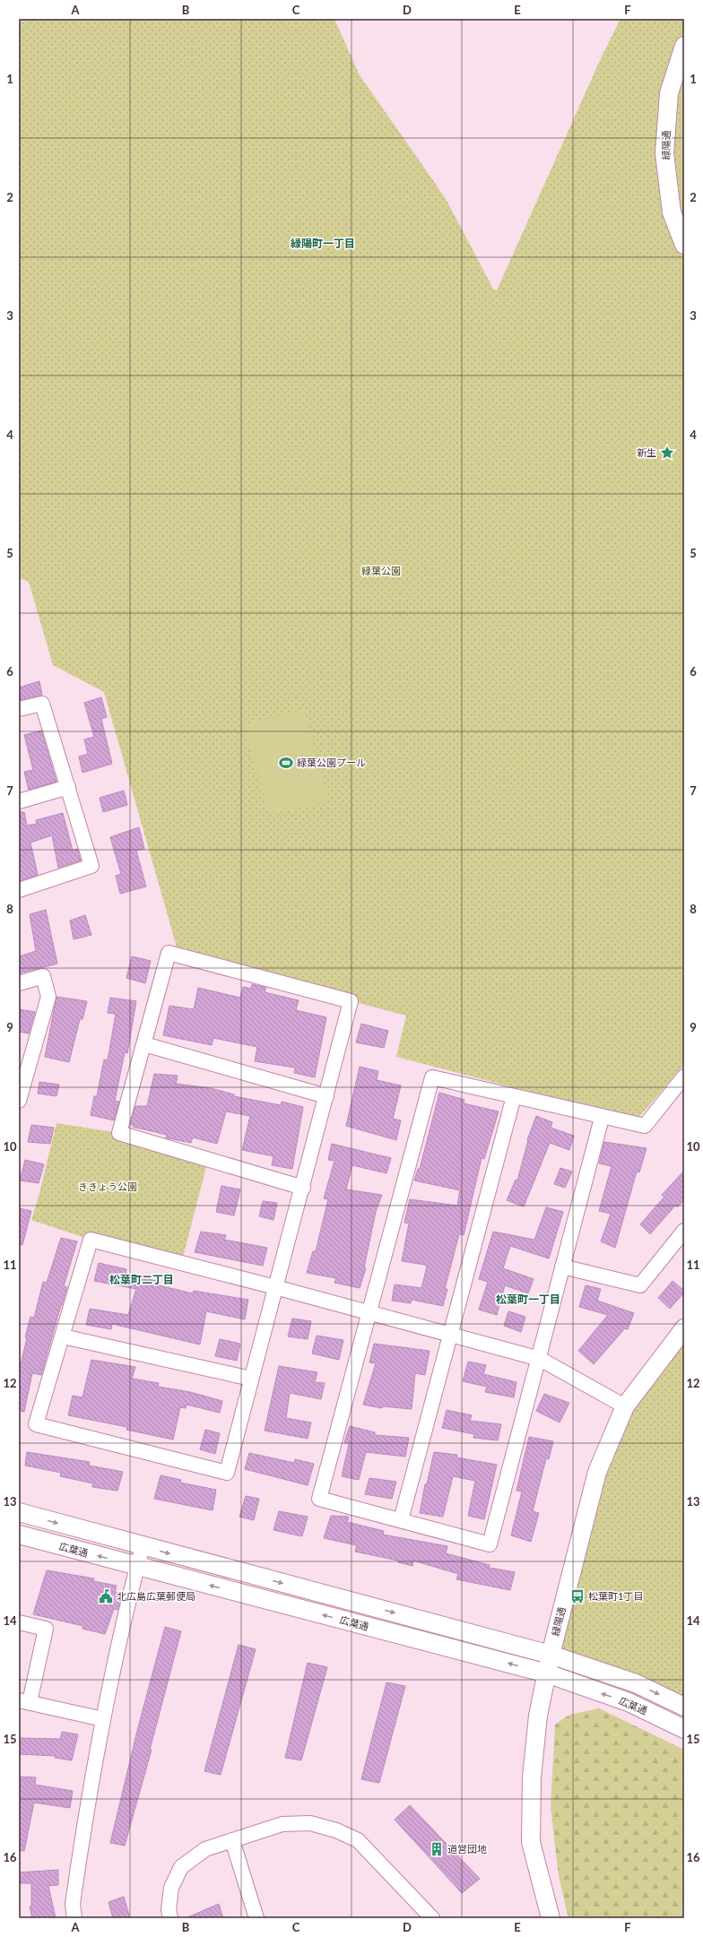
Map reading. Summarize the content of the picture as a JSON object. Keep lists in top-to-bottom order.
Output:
{
  "streets": {
    "street": ["緑陽通", "広葉通"]
  },
  "crossings": [
    ["緑陽通", "広葉通"]
  ],
  "districts": ["緑陽町一丁目", "松葉町二丁目", "松葉町一丁目"],
  "parks": ["緑葉公園", "ききょう公園"],
  "places": {
    "place": ["新生"],
    "sports": ["緑葉公園プール"],
    "public building": ["北広島広葉郵便局"],
    "bus stop": ["松葉町1丁目"],
    "building": ["道営団地"]
  },
  "grid": {
    "columns": [
      "A",
      "B",
      "C",
      "D",
      "E",
      "F"
    ],
    "rows": [
      "1",
      "2",
      "3",
      "4",
      "5",
      "6",
      "7",
      "8",
      "9",
      "10",
      "11",
      "12",
      "13",
      "14",
      "15",
      "16"
    ]
  }
}
